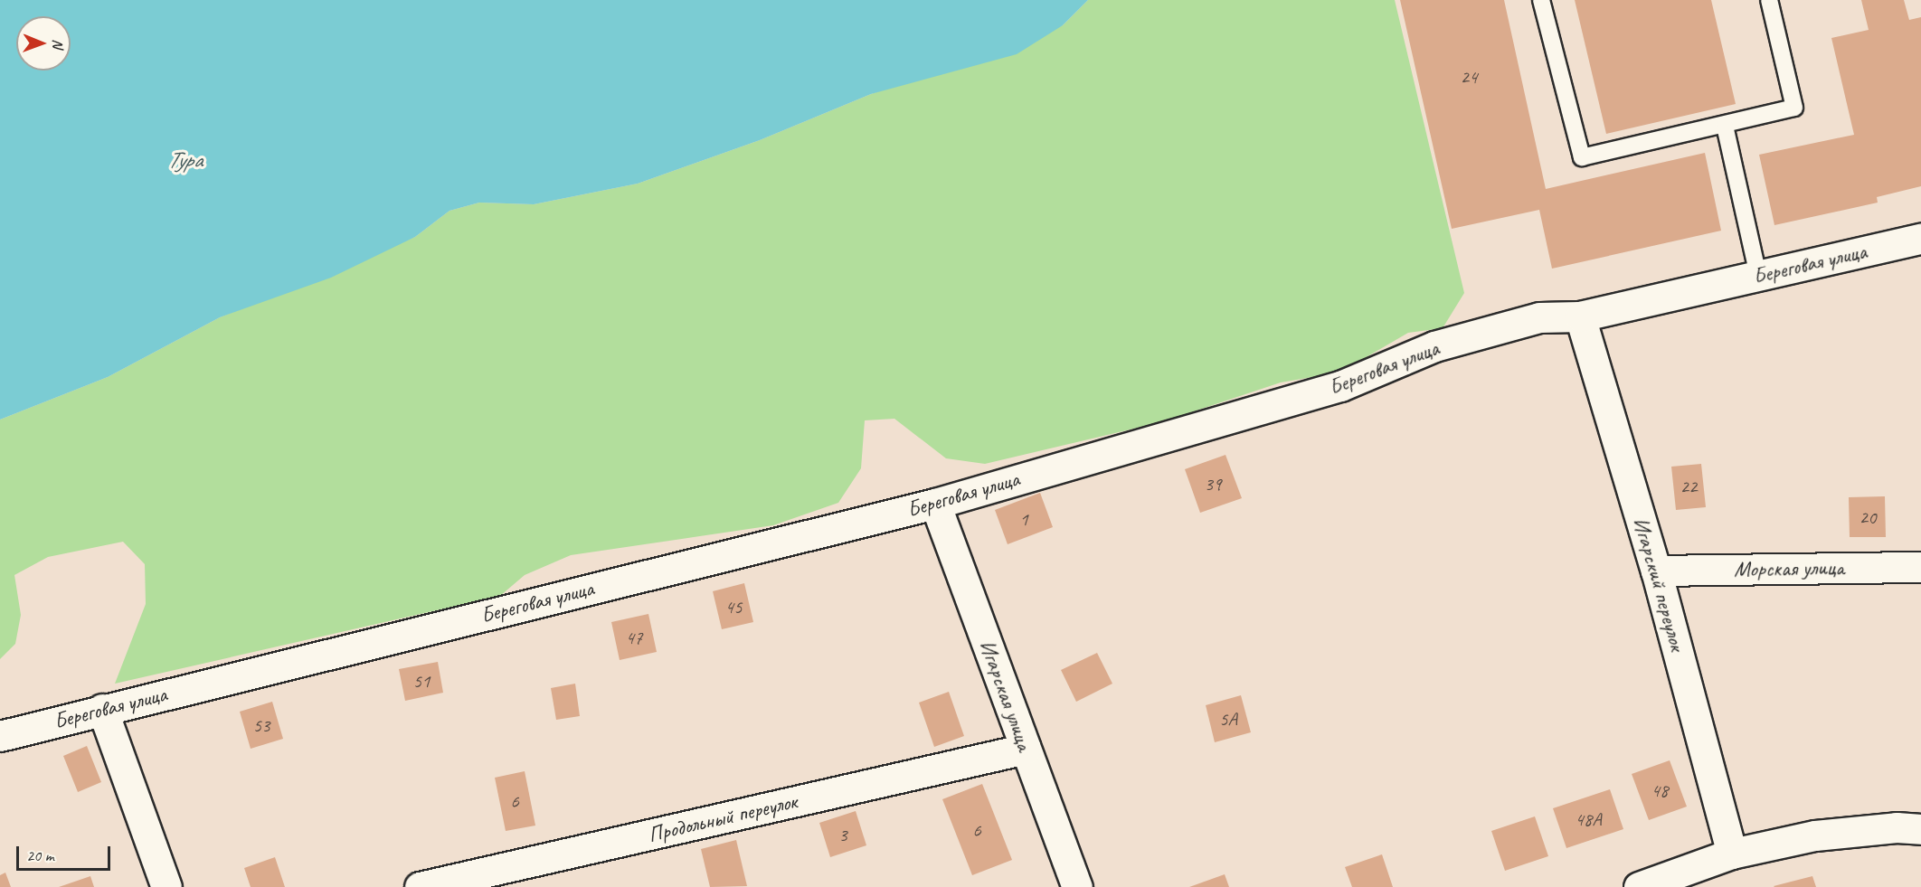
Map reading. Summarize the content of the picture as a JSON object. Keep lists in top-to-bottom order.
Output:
{
  "streets": {
    "street": [
      "Береговая улица",
      "Морская улица",
      "Игарский переулок",
      "Игарская улица",
      "Продольный переулок"
    ]
  },
  "crossings": [
    ["Береговая улица", "Игарский переулок"],
    ["Береговая улица", "Игарская улица"],
    ["Морская улица", "Игарский переулок"],
    ["Игарская улица", "Продольный переулок"]
  ],
  "water": ["Тура"],
  "house_numbers": [
    "24",
    "39",
    "22",
    "20",
    "1",
    "45",
    "47",
    "51",
    "5А",
    "53",
    "48",
    "6",
    "48А",
    "6",
    "3"
  ],
  "scale_bar": "20 m",
  "north": "right"
}
